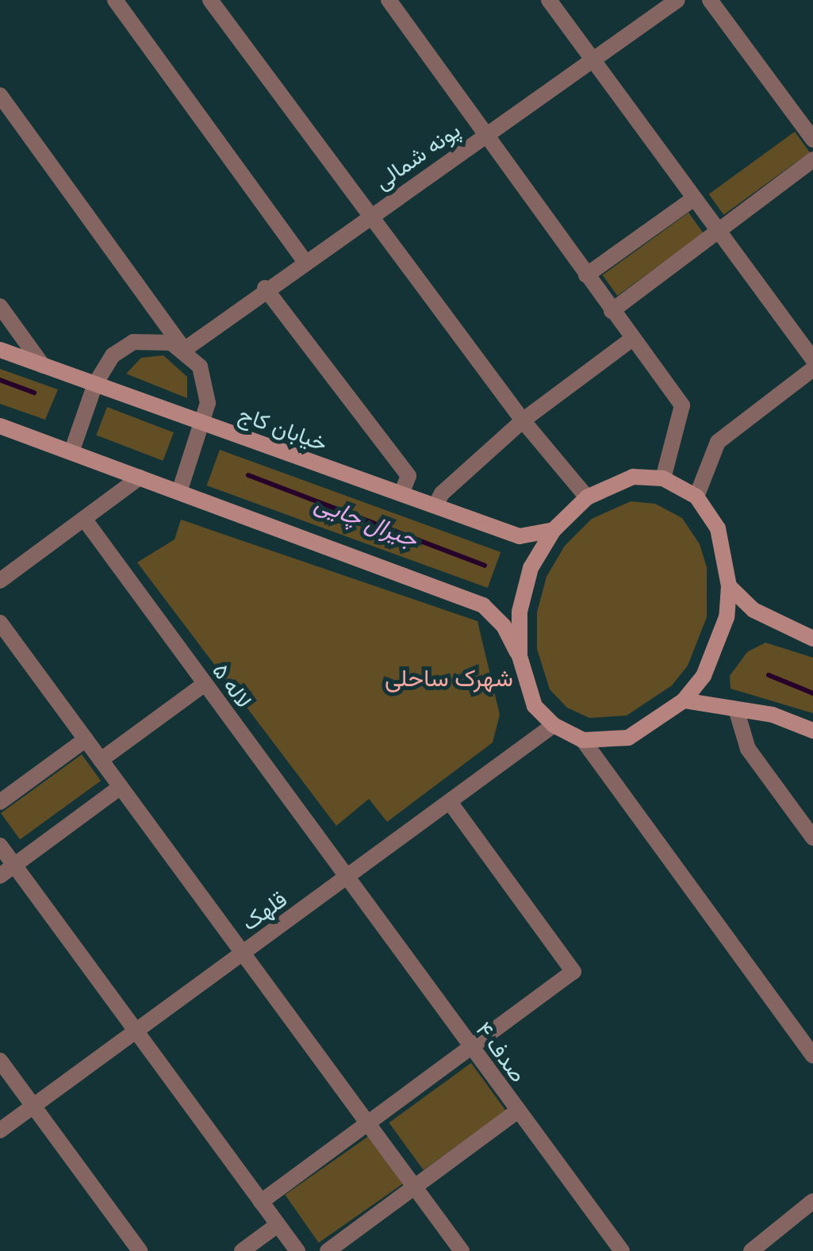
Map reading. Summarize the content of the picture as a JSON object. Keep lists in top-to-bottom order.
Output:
{
  "streets": {
    "main road": ["خیابان کاج"],
    "street": [
      "پونه شمالی",
      "لاله ۵",
      "قلهک",
      "صدف ۴"
    ]
  },
  "crossings": [
    ["خیابان کاج", "قلهک"],
    ["لاله ۵", "قلهک"],
    ["لاله ۵", "صدف ۴"],
    ["قلهک", "صدف ۴"]
  ],
  "districts": ["شهرک ساحلی"],
  "water": ["جیرال چایی"]
}
